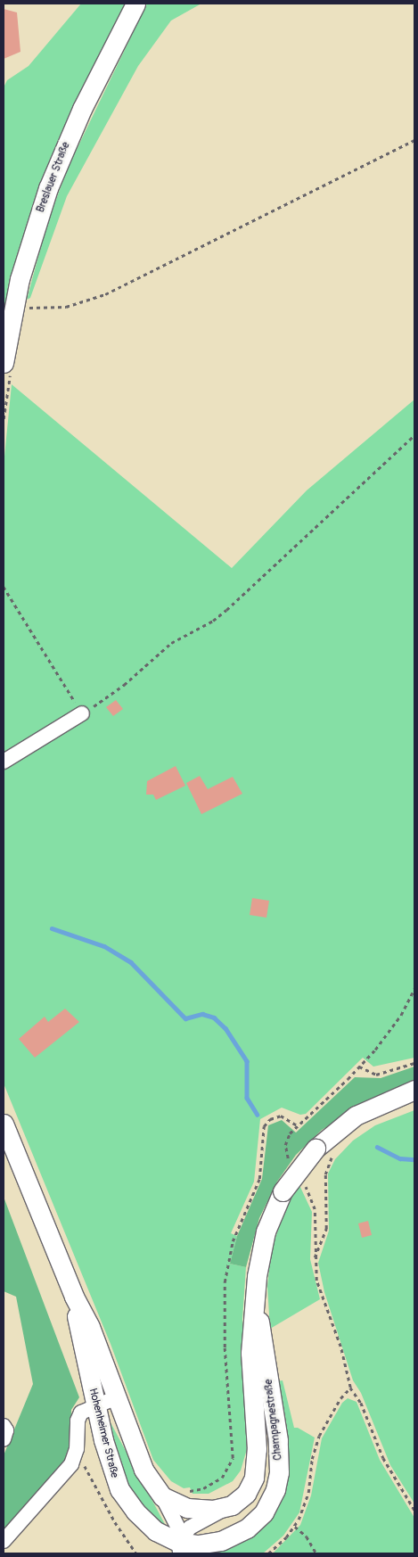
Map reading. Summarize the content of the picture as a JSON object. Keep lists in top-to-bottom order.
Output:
{
  "streets": {
    "main road": ["Breslauer Straße", "Champagnestraße", "Hohenheimer Straße"]
  },
  "crossings": [
    ["Champagnestraße", "Hohenheimer Straße"]
  ]
}
